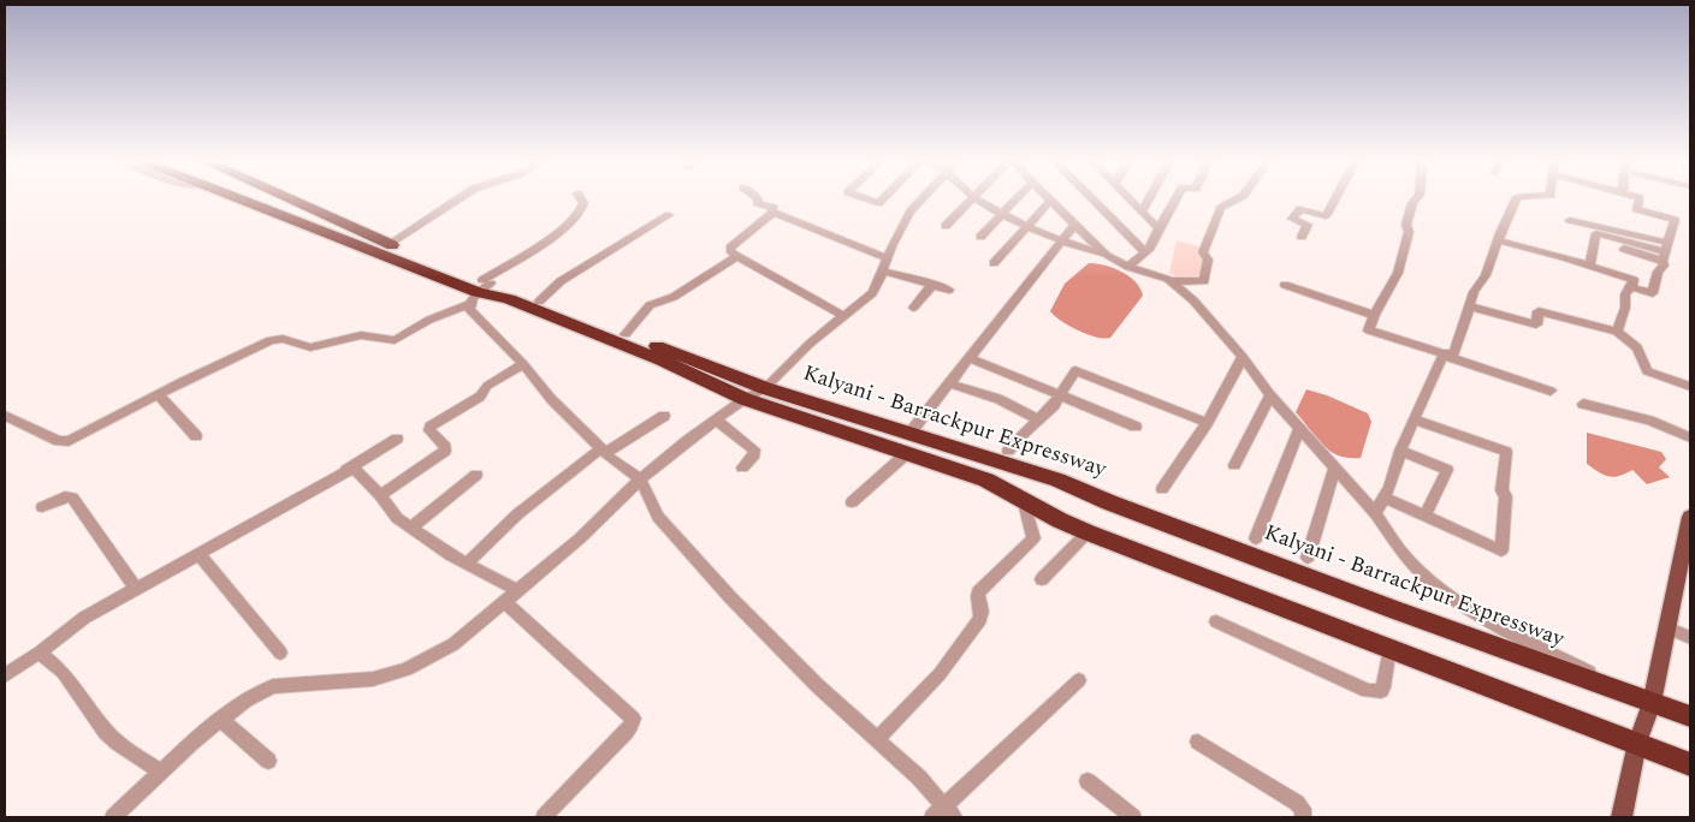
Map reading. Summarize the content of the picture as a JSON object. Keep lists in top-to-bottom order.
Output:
{
  "streets": {
    "highway": ["Kalyani - Barrackpur Expressway"]
  }
}
